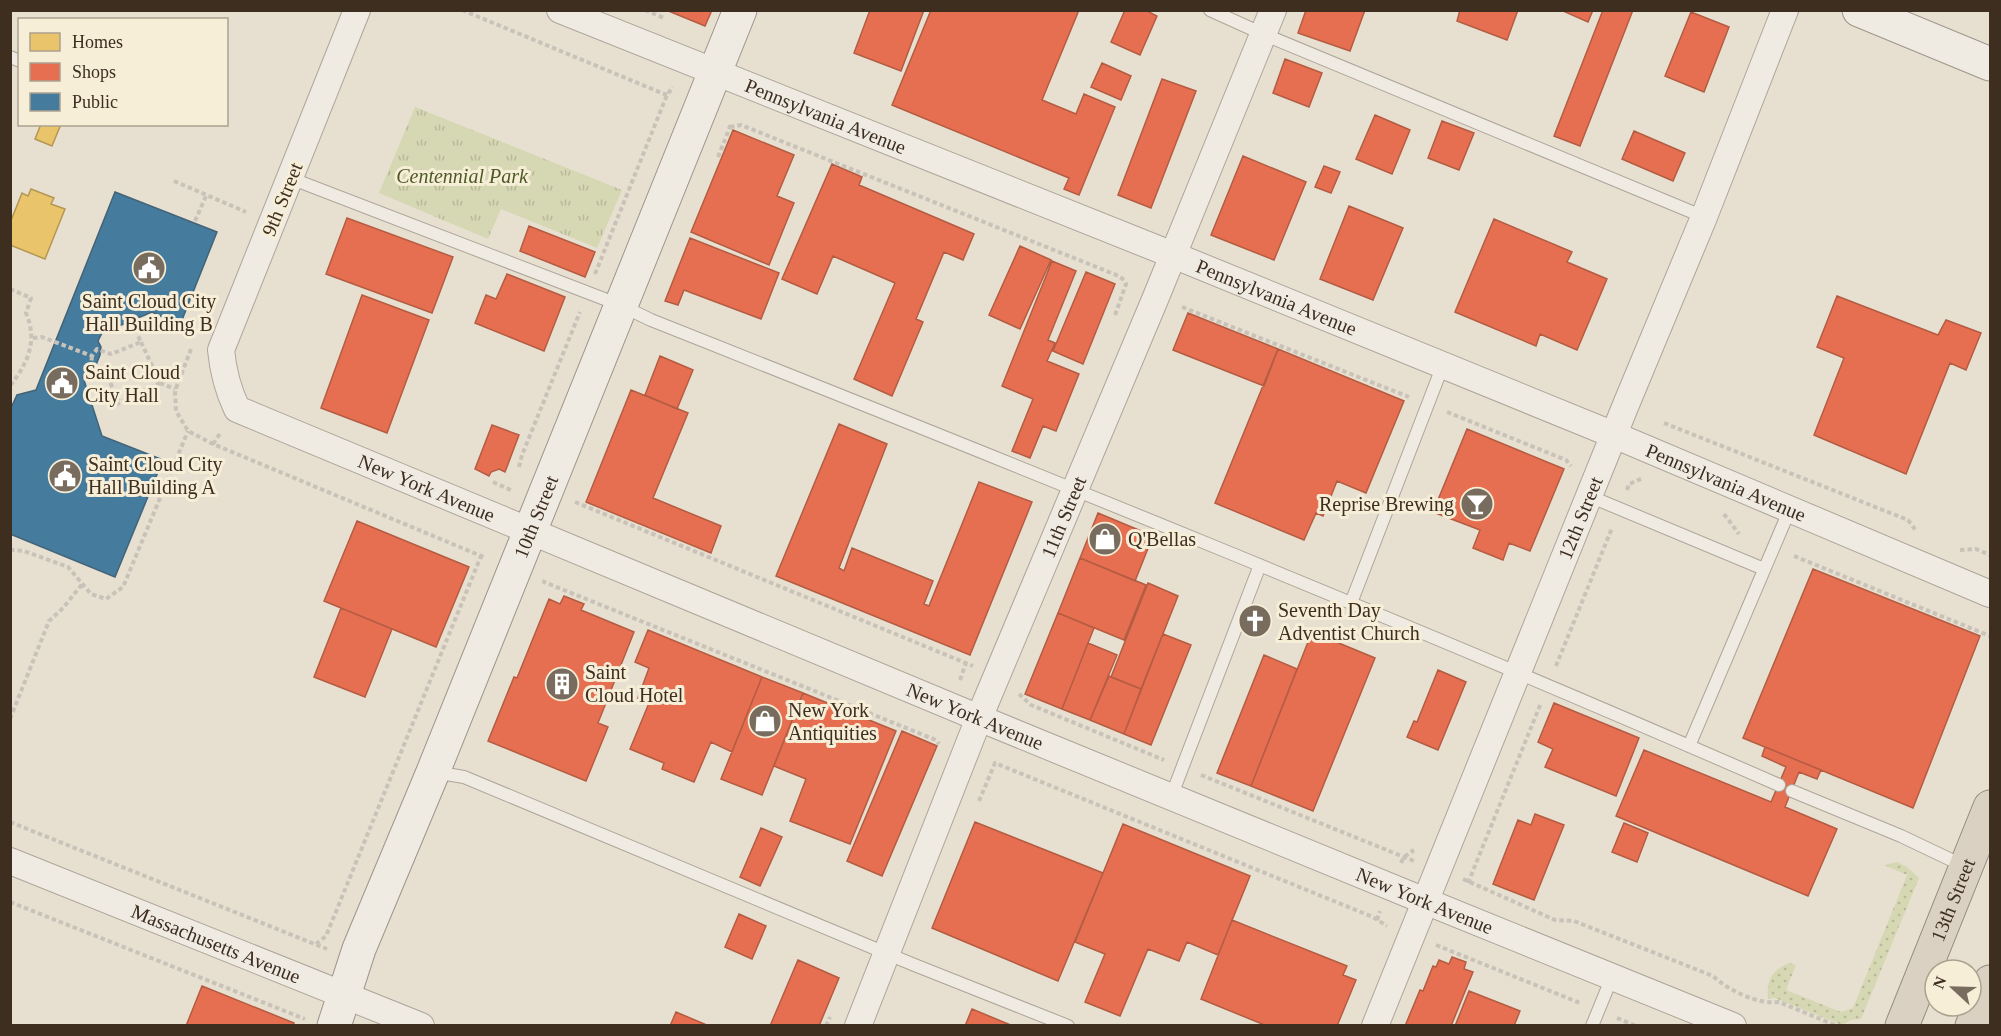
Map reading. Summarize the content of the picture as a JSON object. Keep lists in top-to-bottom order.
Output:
{
  "streets": {
    "highway": ["13th Street"],
    "street": [
      "Pennsylvania Avenue",
      "9th Street",
      "New York Avenue",
      "10th Street",
      "11th Street",
      "12th Street",
      "Massachusetts Avenue"
    ]
  },
  "crossings": [
    ["Pennsylvania Avenue", "10th Street"],
    ["Pennsylvania Avenue", "11th Street"],
    ["Pennsylvania Avenue", "12th Street"],
    ["9th Street", "New York Avenue"],
    ["New York Avenue", "10th Street"],
    ["New York Avenue", "11th Street"],
    ["New York Avenue", "12th Street"],
    ["10th Street", "Massachusetts Avenue"]
  ],
  "parks": ["Centennial Park"],
  "places": {
    "public building": ["Saint Cloud City Hall Building B", "Saint Cloud City Hall", "Saint Cloud City Hall Building A"],
    "bar": ["Reprise Brewing"],
    "shop": ["Q'Bellas", "New York Antiquities"],
    "church": ["Seventh Day Adventist Church"],
    "building": ["Saint Cloud Hotel"]
  },
  "legend": ["Homes", "Shops", "Public"],
  "north": "left"
}
